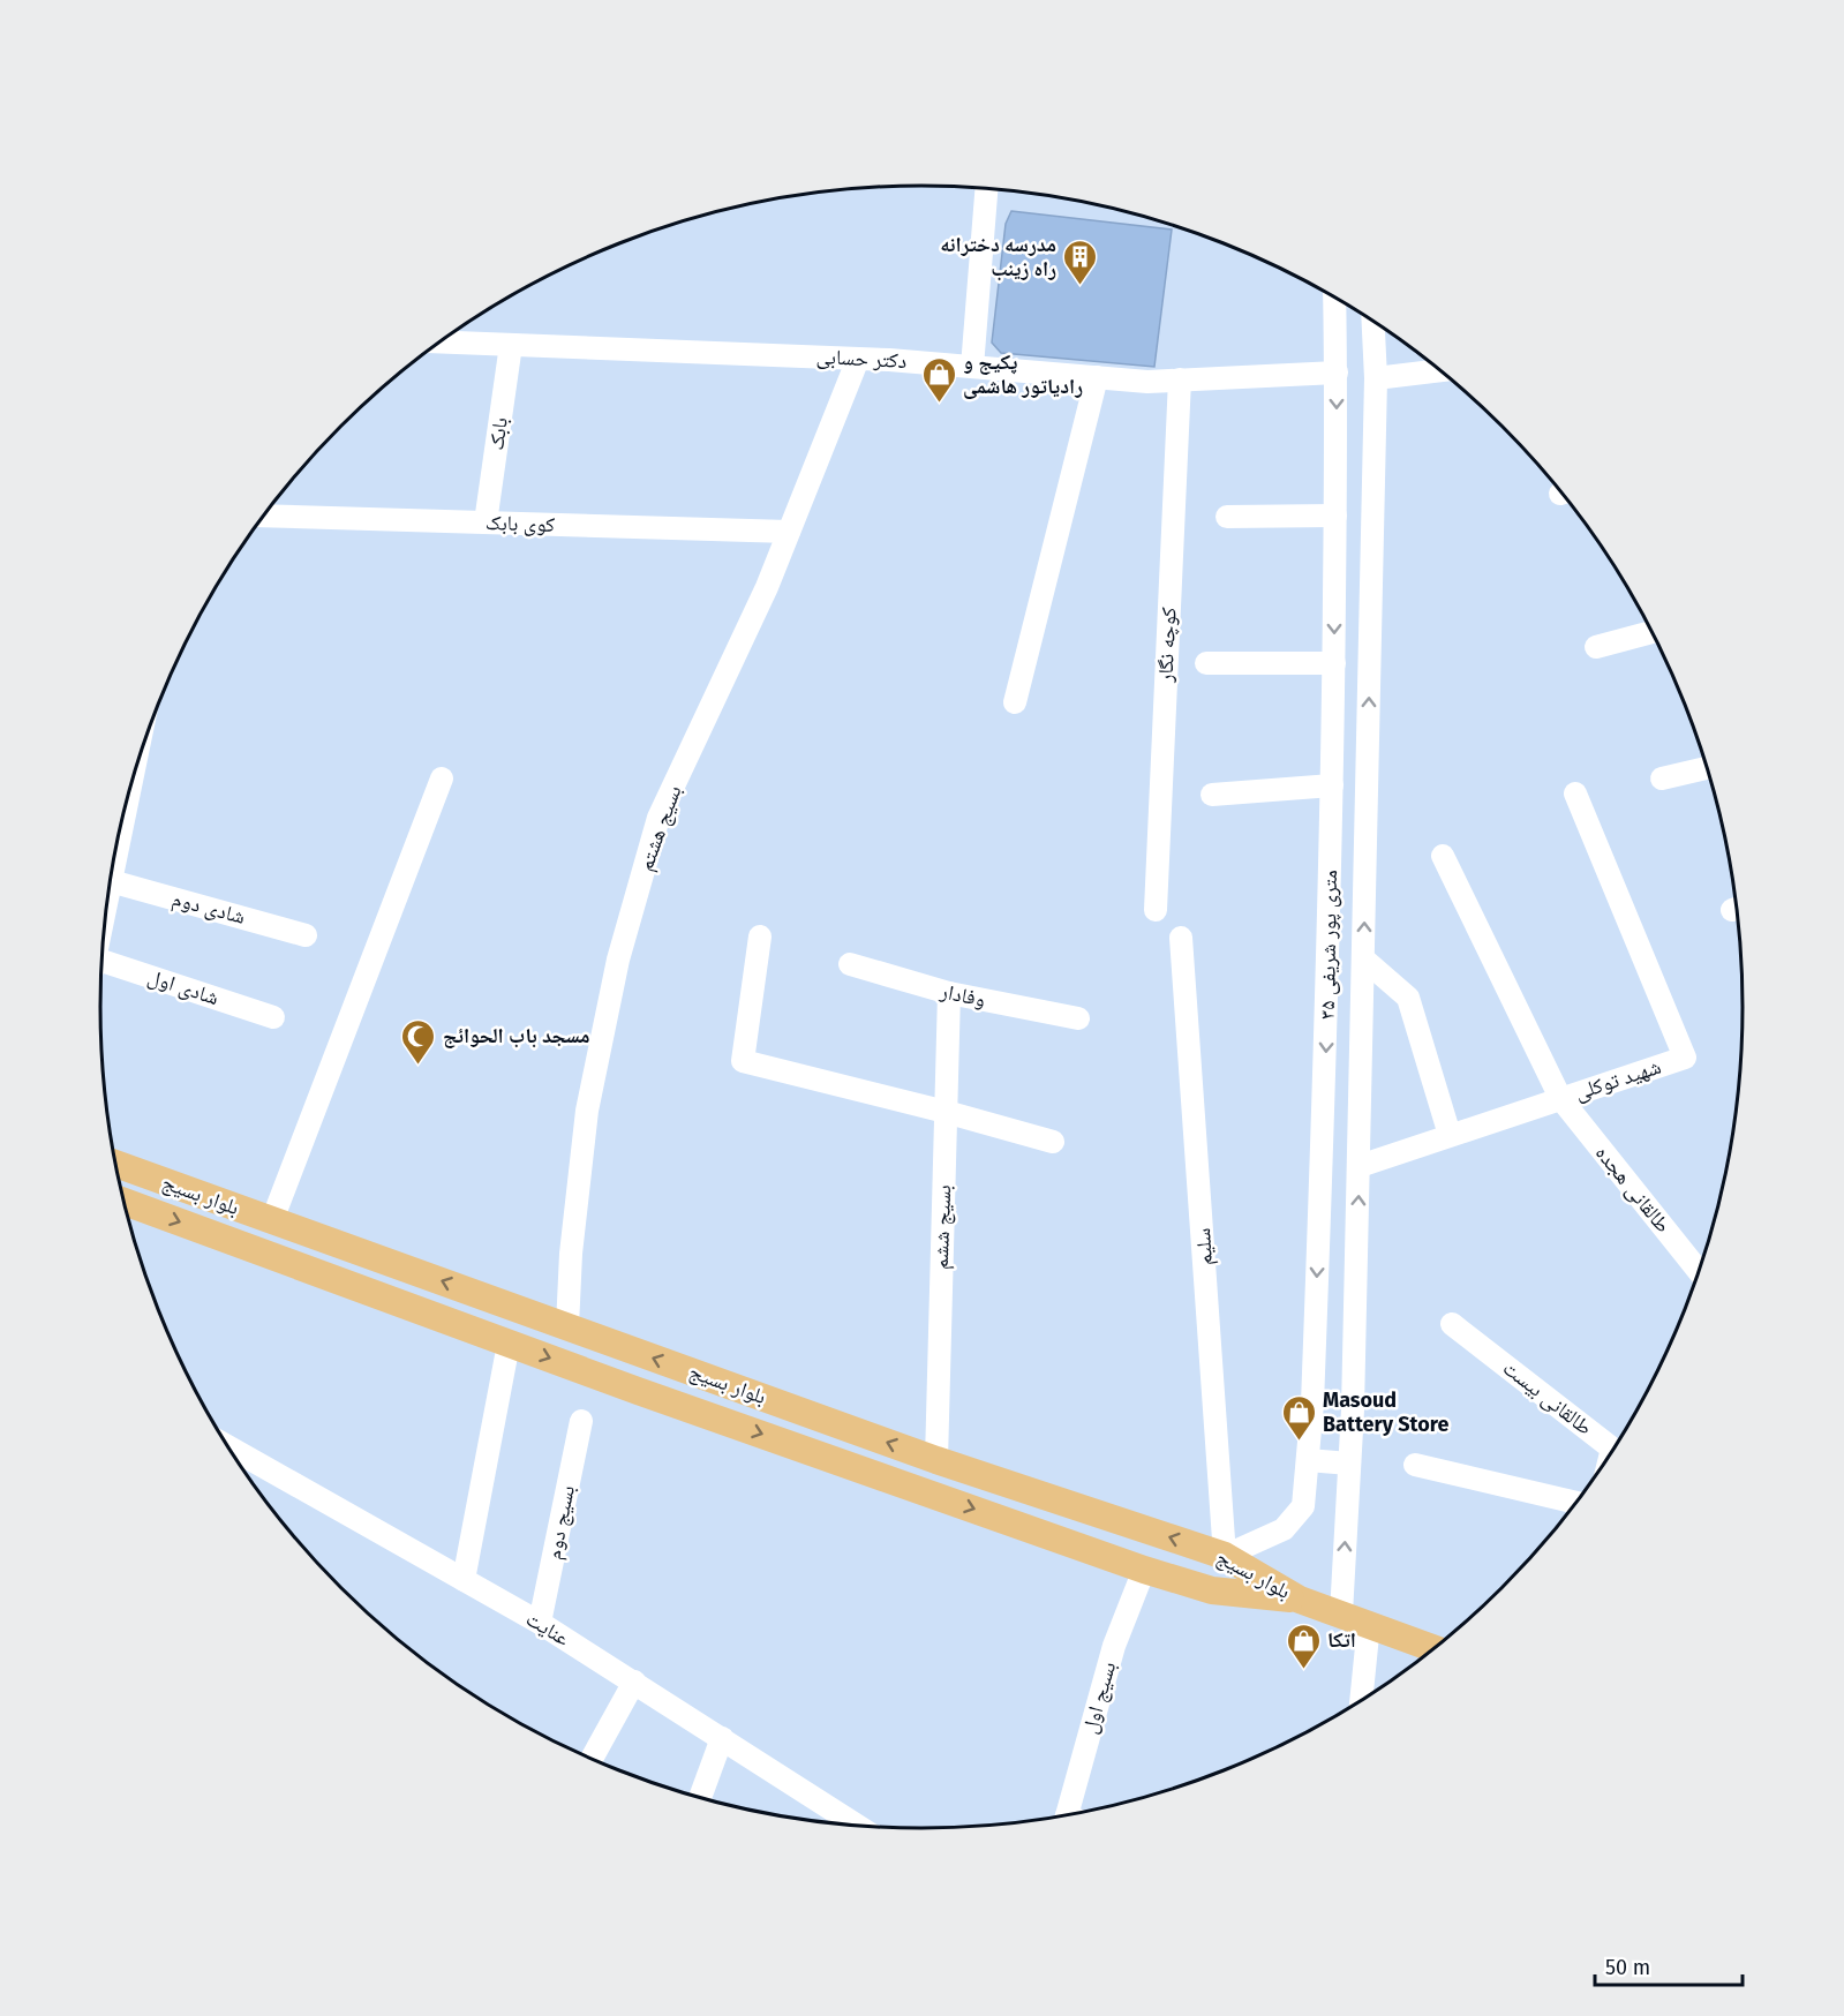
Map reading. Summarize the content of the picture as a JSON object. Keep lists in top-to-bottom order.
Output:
{
  "streets": {
    "main road": ["بلوار بسیج"],
    "street": [
      "دکتر حسابی",
      "بابک",
      "کوی بابک",
      "کوچه نگار",
      "بسیج هشتم",
      "شادی دوم",
      "۳۵ متری پور شریفی",
      "شادی اول",
      "وفادار",
      "شهید توکلی",
      "طالقانی هجده",
      "بسیج ششم",
      "سلیم",
      "طالقانی بیست",
      "بسيج دوم",
      "عنایت",
      "بسیج اول"
    ]
  },
  "crossings": [
    ["دکتر حسابی", "بابک"],
    ["دکتر حسابی", "کوچه نگار"],
    ["دکتر حسابی", "بسیج هشتم"],
    ["دکتر حسابی", "۳۵ متری پور شریفی"],
    ["بابک", "کوی بابک"],
    ["کوی بابک", "بسیج هشتم"],
    ["بسیج هشتم", "بلوار بسیج"],
    ["۳۵ متری پور شریفی", "شهید توکلی"],
    ["۳۵ متری پور شریفی", "بلوار بسیج"],
    ["۳۵ متری پور شریفی", "سلیم"],
    ["وفادار", "بسیج ششم"],
    ["شهید توکلی", "طالقانی هجده"],
    ["بلوار بسیج", "بسیج ششم"],
    ["بلوار بسیج", "سلیم"],
    ["بلوار بسیج", "بسیج اول"],
    ["بسيج دوم", "عنایت"]
  ],
  "places": {
    "building": ["مدرسه دخترانه راه زینب"],
    "shop": ["پکیج و رادیاتور هاشمی", "Masoud Battery Store", "اتکا"],
    "mosque": ["مسجد باب الحوائج"]
  },
  "scale_bar": "50 m"
}
